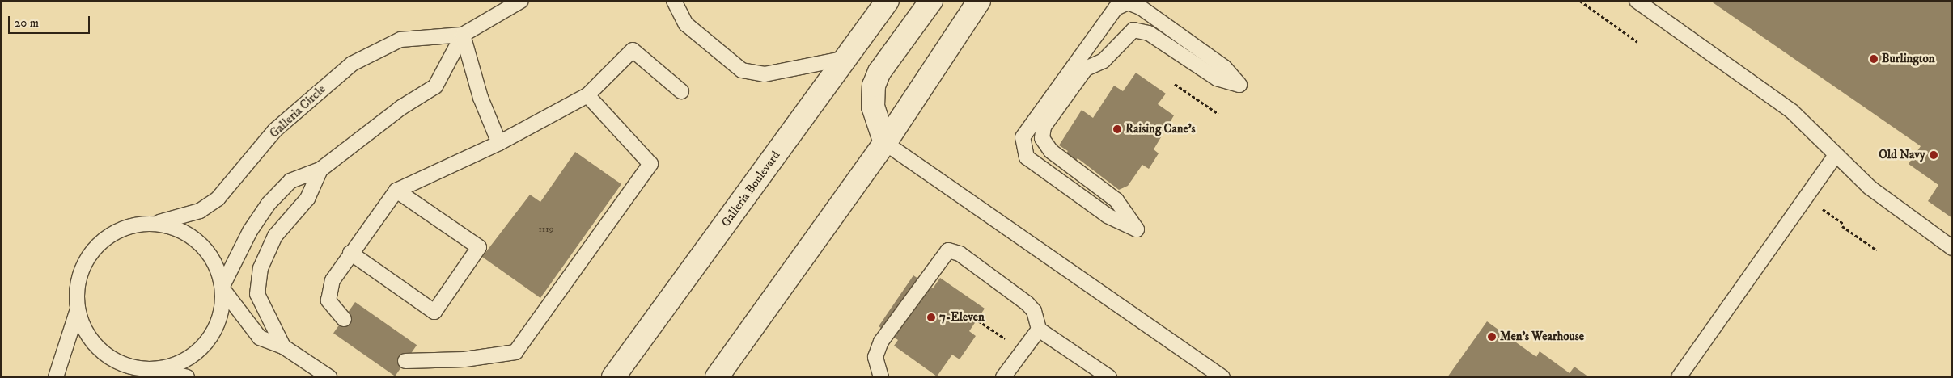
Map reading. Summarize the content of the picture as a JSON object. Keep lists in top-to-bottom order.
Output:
{
  "streets": {
    "main road": ["Galleria Boulevard"],
    "lane": ["Galleria Circle"]
  },
  "places": [
    "Burlington",
    "Raising Cane's",
    "Old Navy",
    "7-Eleven",
    "Men's Wearhouse"
  ],
  "house_numbers": ["1119"],
  "scale_bar": "20 m"
}
